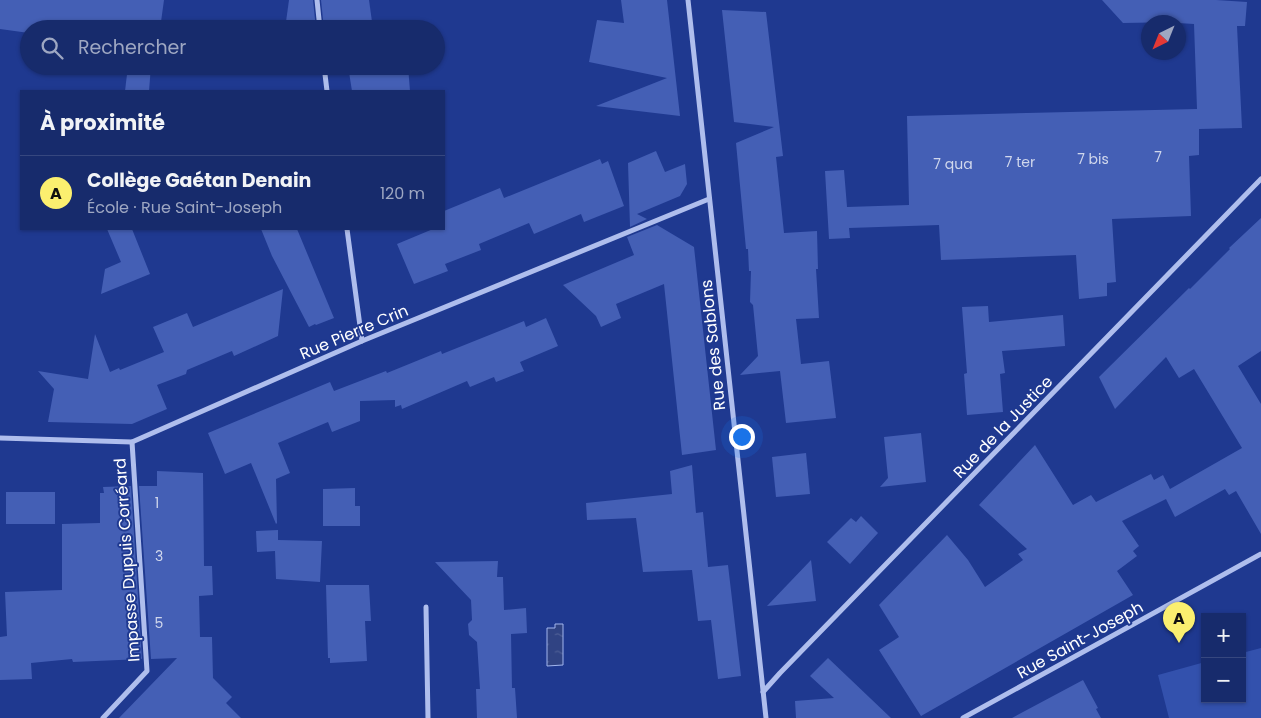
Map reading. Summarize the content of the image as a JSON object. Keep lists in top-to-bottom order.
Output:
{
  "streets": {
    "street": [
      "Rue Pierre Crin",
      "Rue des Sablons",
      "Rue de la Justice",
      "Impasse Dupuis Corréard",
      "Rue Saint-Joseph"
    ]
  },
  "crossings": [
    ["Rue Pierre Crin", "Rue des Sablons"],
    ["Rue Pierre Crin", "Impasse Dupuis Corréard"],
    ["Rue des Sablons", "Rue de la Justice"]
  ],
  "house_numbers": [
    "7",
    "7 bis",
    "7 ter",
    "7 qua",
    "1",
    "3",
    "5"
  ],
  "north": "bottom left",
  "page": {
    "search": "Rechercher",
    "heading": "À proximité",
    "list": [
      {
        "mark": "A",
        "name": "Collège Gaétan Denain",
        "note": "École · Rue Saint-Joseph",
        "value": "120 m"
      }
    ],
    "pins": "A",
    "map_buttons": ["+", "−"]
  }
}
